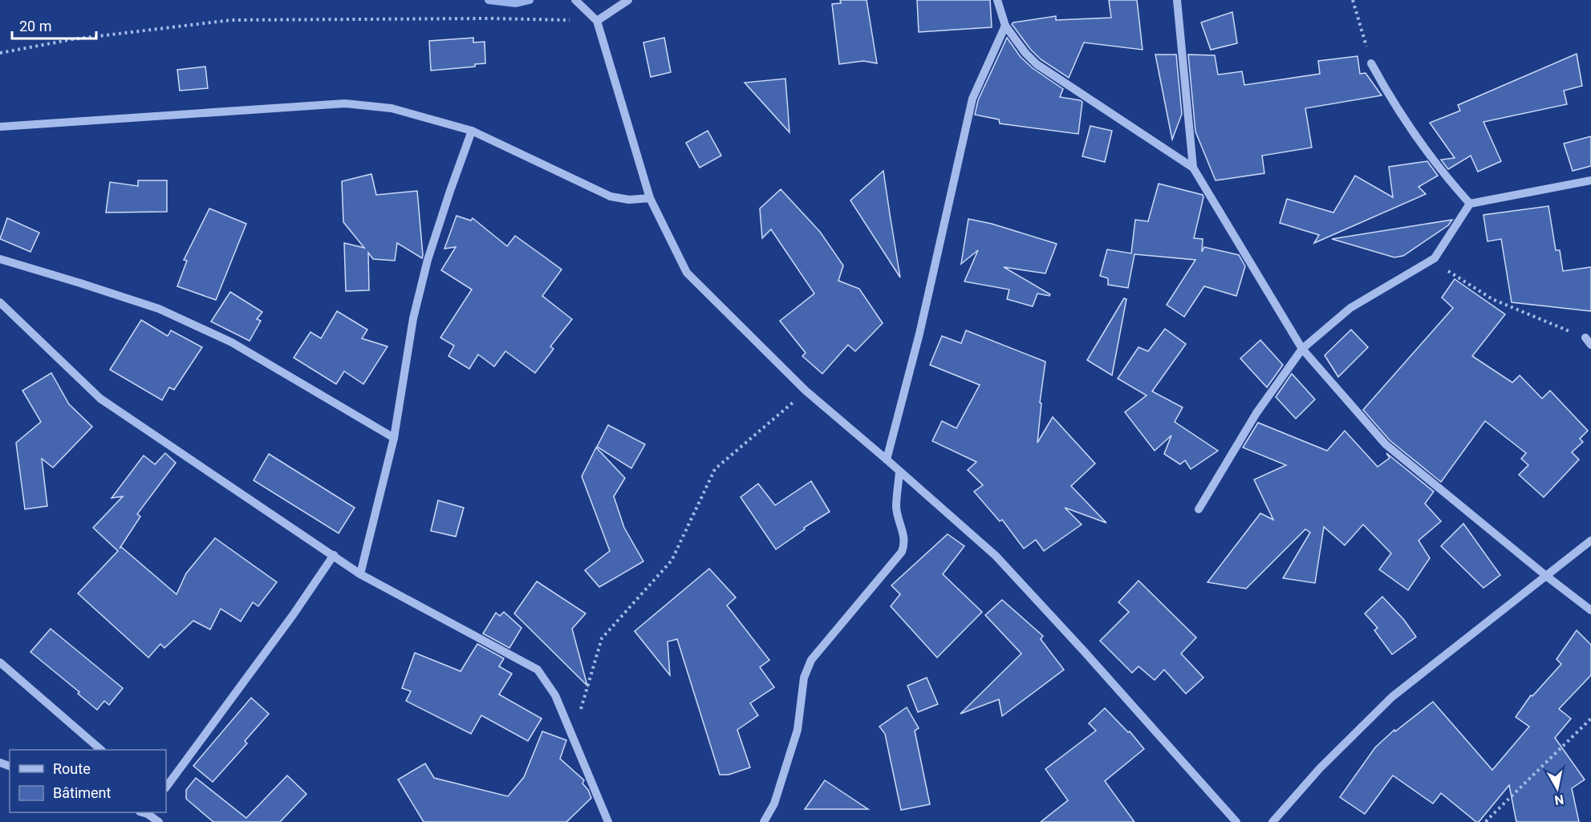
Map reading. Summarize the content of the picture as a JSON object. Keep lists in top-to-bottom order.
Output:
{
  "legend": ["Route", "Bâtiment"],
  "scale_bar": "20 m",
  "north": "bottom"
}
